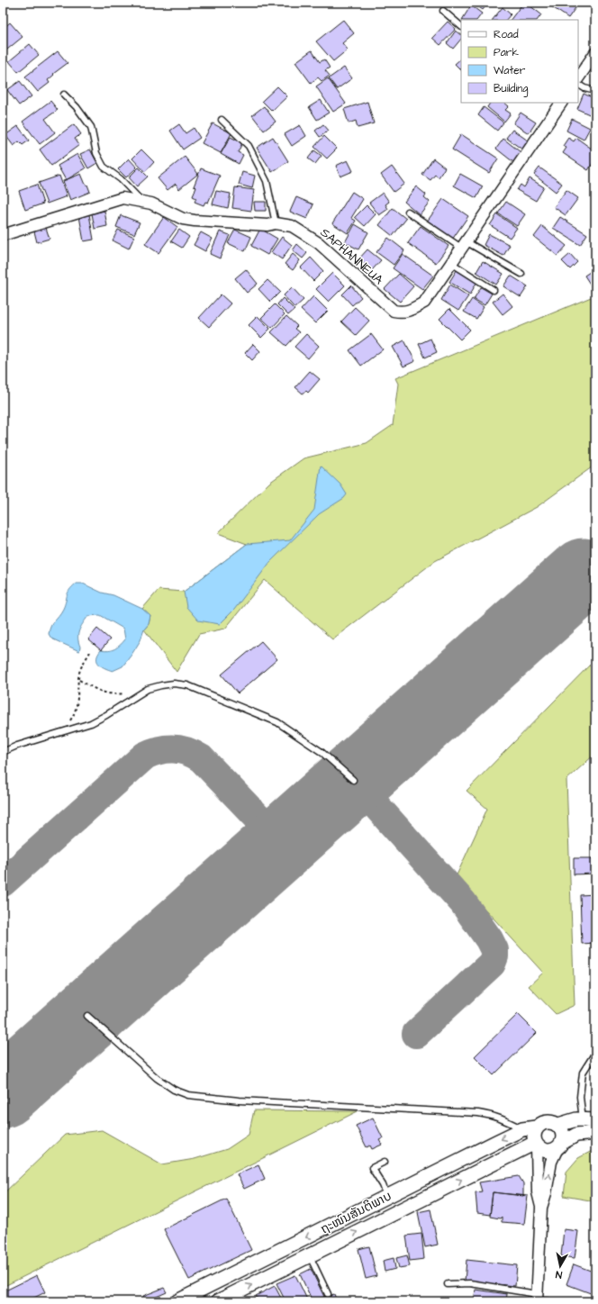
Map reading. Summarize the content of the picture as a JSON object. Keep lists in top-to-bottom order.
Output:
{
  "streets": {
    "street": ["SAPHANNEUA", "ຖະໜົນສັນຕິພາບ"]
  },
  "legend": [
    "Road",
    "Park",
    "Water",
    "Building"
  ],
  "north": "bottom"
}
